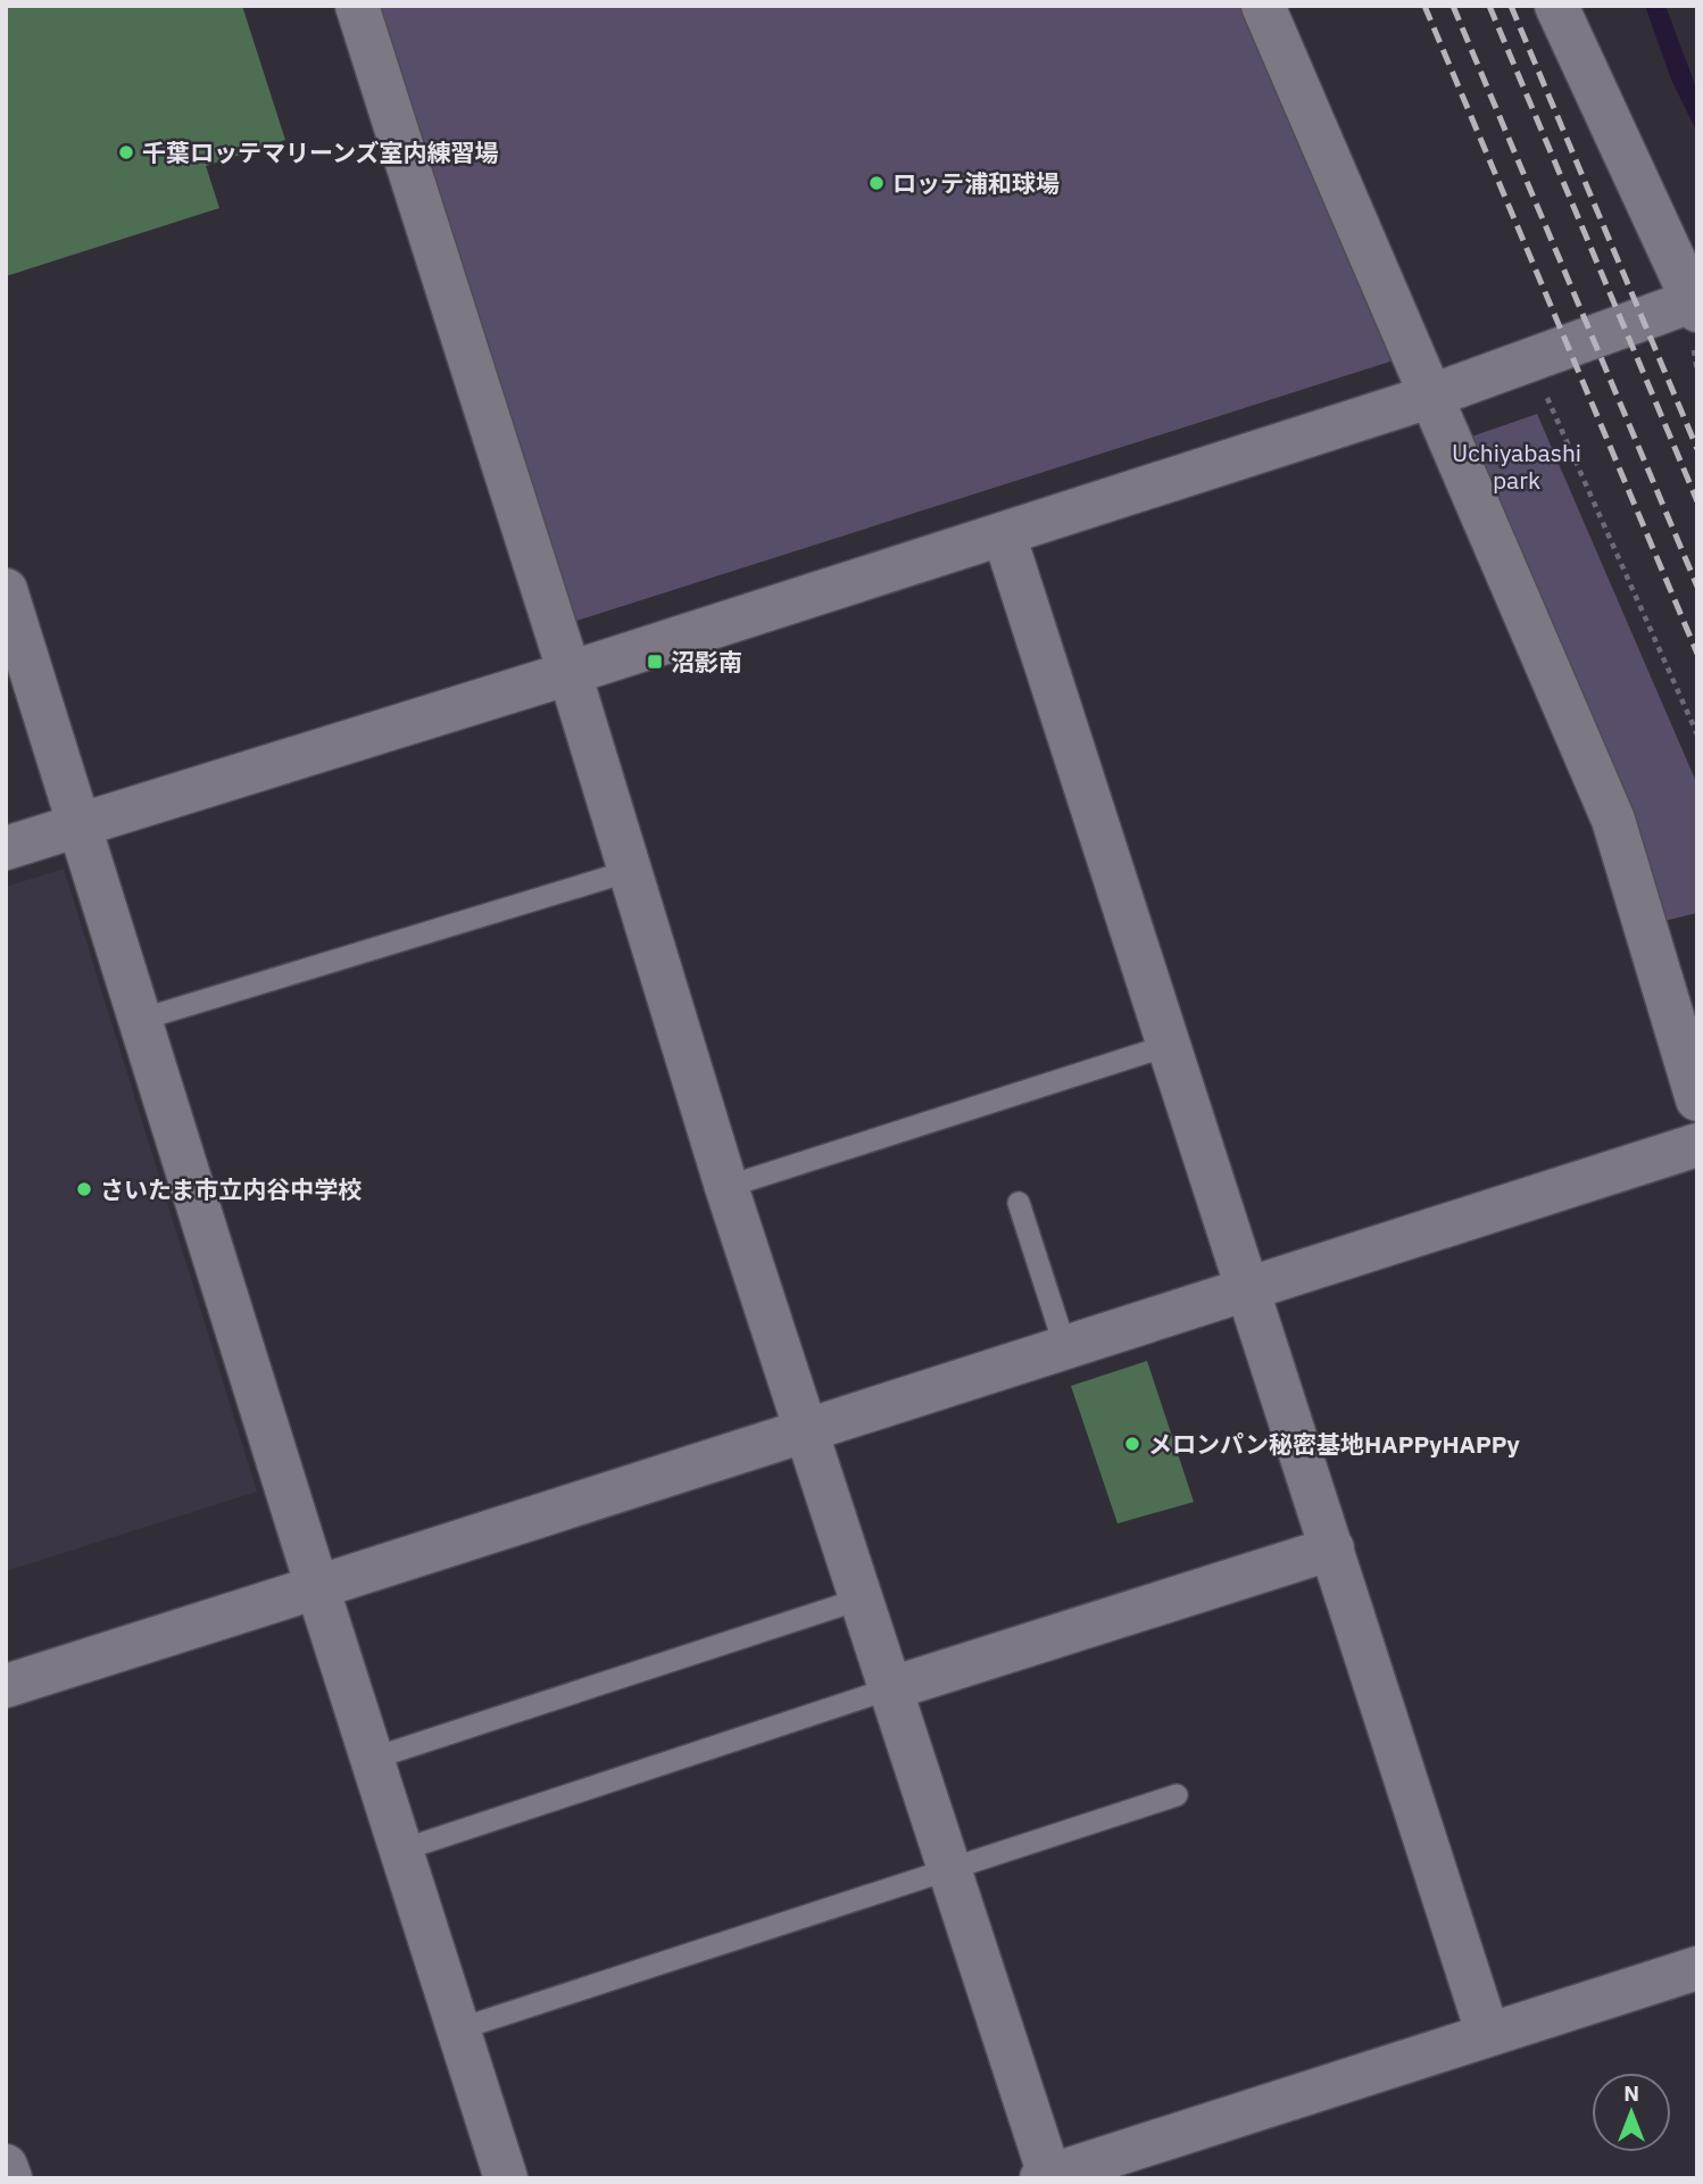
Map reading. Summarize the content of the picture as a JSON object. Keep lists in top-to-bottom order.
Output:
{
  "parks": ["Uchiyabashi park"],
  "places": {
    "other": [
      "千葉ロッテマリーンズ室内練習場",
      "ロッテ浦和球場",
      "さいたま市立内谷中学校",
      "メロンパン秘密基地HAPPyHAPPy"
    ],
    "transit": ["沼影南"]
  },
  "north": "top"
}
